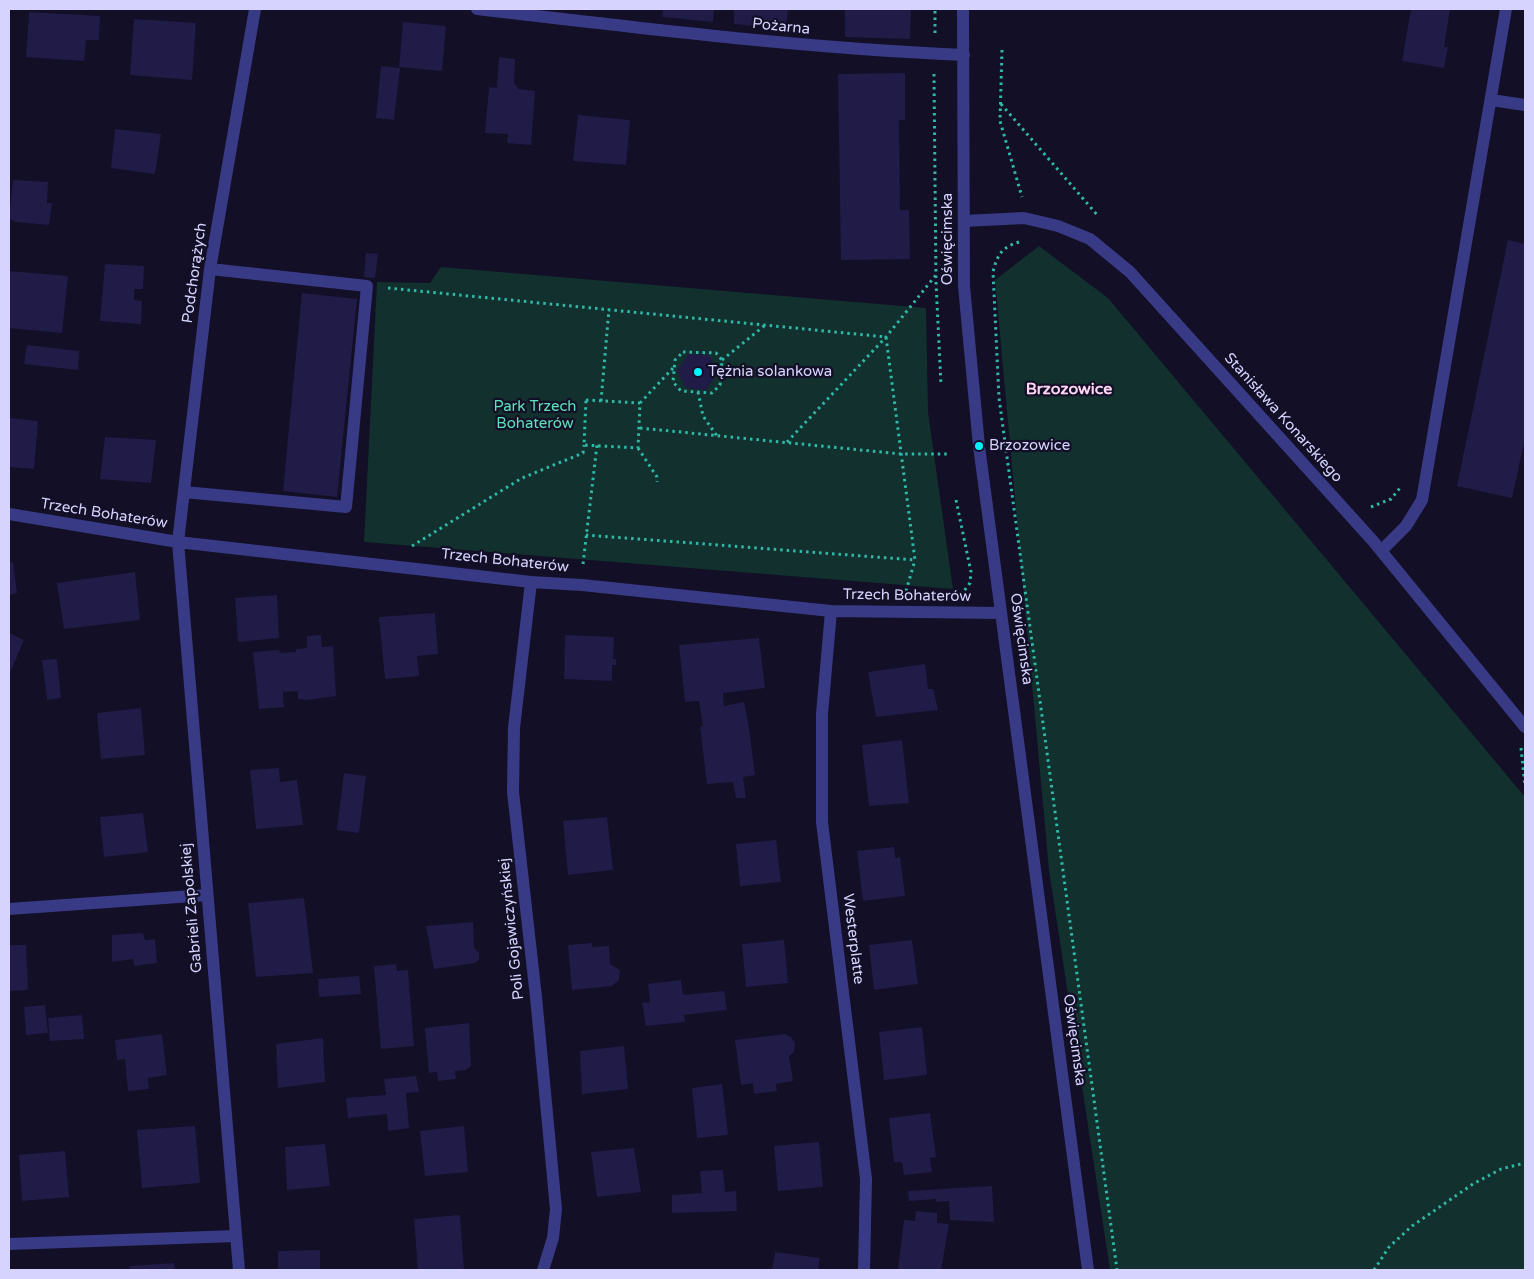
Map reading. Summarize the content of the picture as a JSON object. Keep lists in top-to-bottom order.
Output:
{
  "streets": {
    "street": [
      "Pożarna",
      "Oświęcimska",
      "Podchorążych",
      "Stanisława Konarskiego",
      "Trzech Bohaterów",
      "Gabrieli Zapolskiej",
      "Poli Gojawiczyńskiej",
      "Westerplatte"
    ]
  },
  "crossings": [
    ["Pożarna", "Oświęcimska"],
    ["Oświęcimska", "Stanisława Konarskiego"],
    ["Oświęcimska", "Trzech Bohaterów"],
    ["Podchorążych", "Trzech Bohaterów"],
    ["Podchorążych", "Gabrieli Zapolskiej"],
    ["Trzech Bohaterów", "Gabrieli Zapolskiej"],
    ["Trzech Bohaterów", "Poli Gojawiczyńskiej"],
    ["Trzech Bohaterów", "Westerplatte"]
  ],
  "districts": ["Brzozowice"],
  "parks": ["Park Trzech Bohaterów"],
  "places": ["Tężnia solankowa", "Brzozowice"]
}
